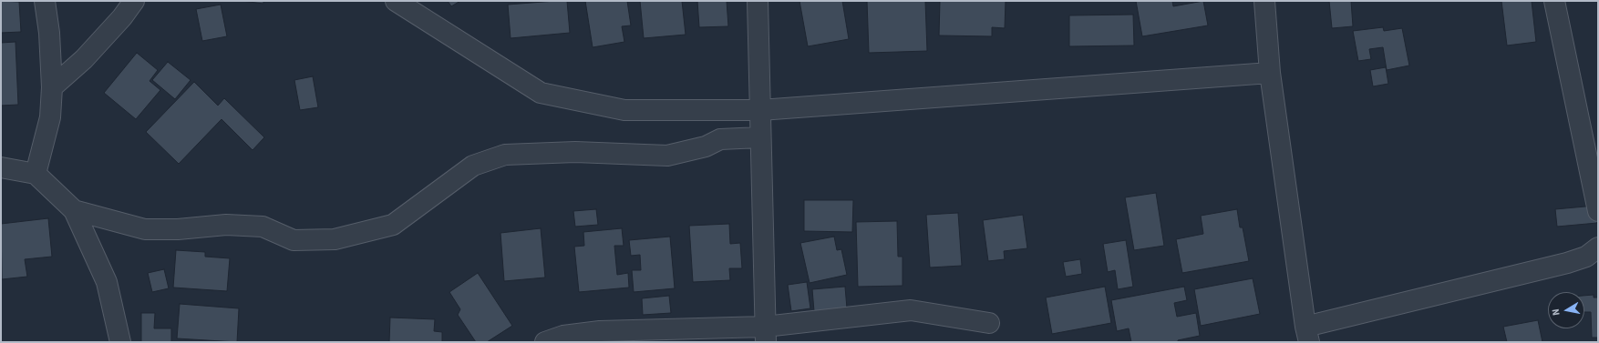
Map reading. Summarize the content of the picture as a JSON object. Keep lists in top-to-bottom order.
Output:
{
  "north": "left"
}
